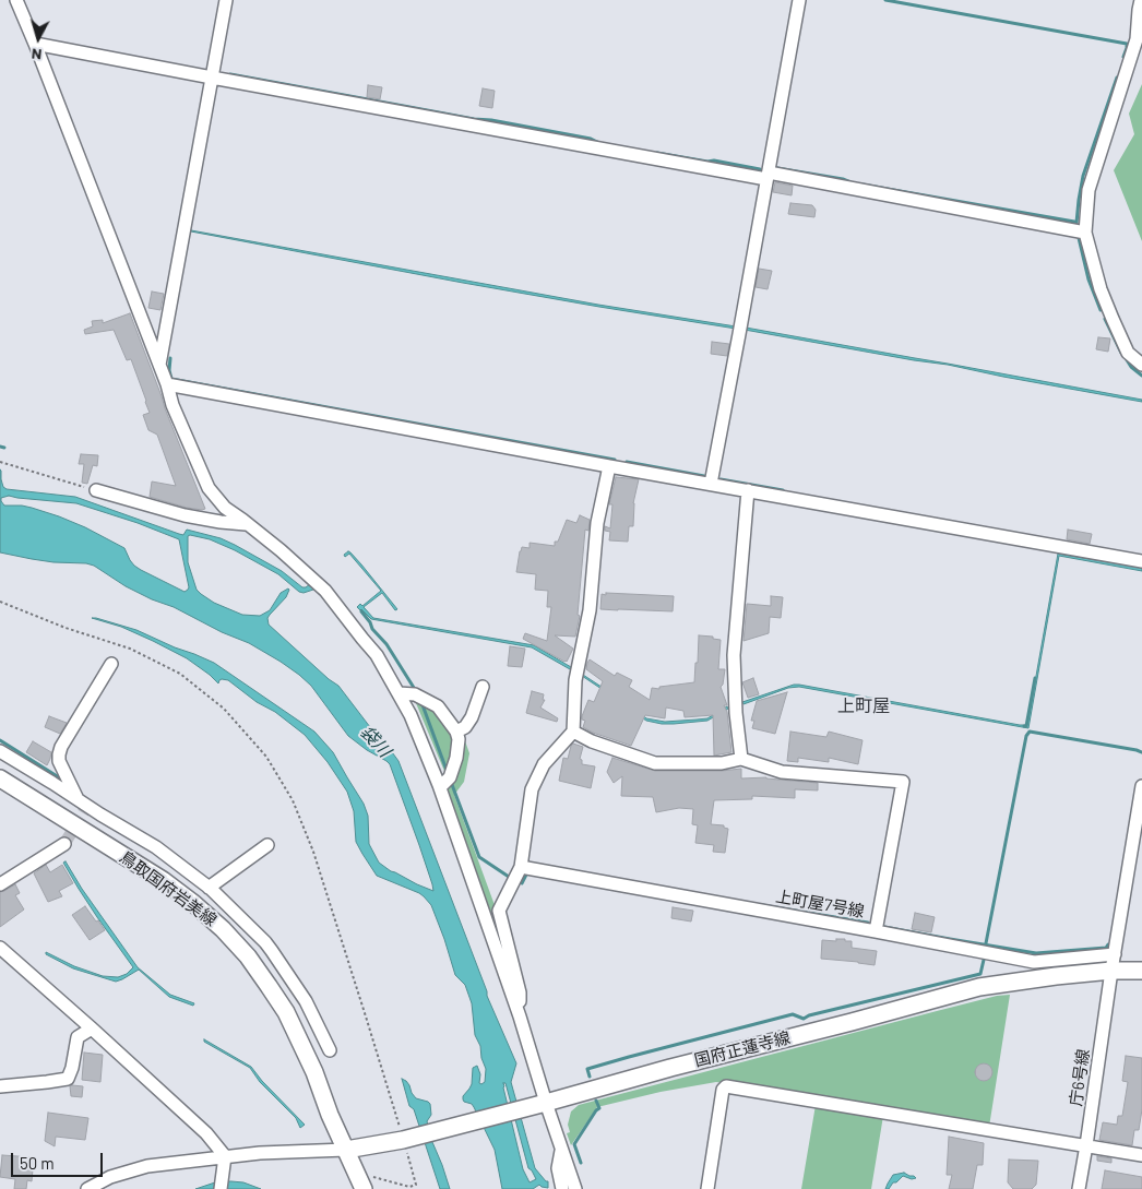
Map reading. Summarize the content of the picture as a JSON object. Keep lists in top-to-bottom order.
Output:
{
  "streets": {
    "main road": ["鳥取国府岩美線", "国府正蓮寺線"],
    "street": ["上町屋7号線", "庁6号線"]
  },
  "crossings": [
    ["鳥取国府岩美線", "国府正蓮寺線"],
    ["上町屋7号線", "庁6号線"],
    ["国府正蓮寺線", "庁6号線"]
  ],
  "districts": ["上町屋"],
  "water": ["袋川"],
  "scale_bar": "50 m",
  "north": "bottom"
}
